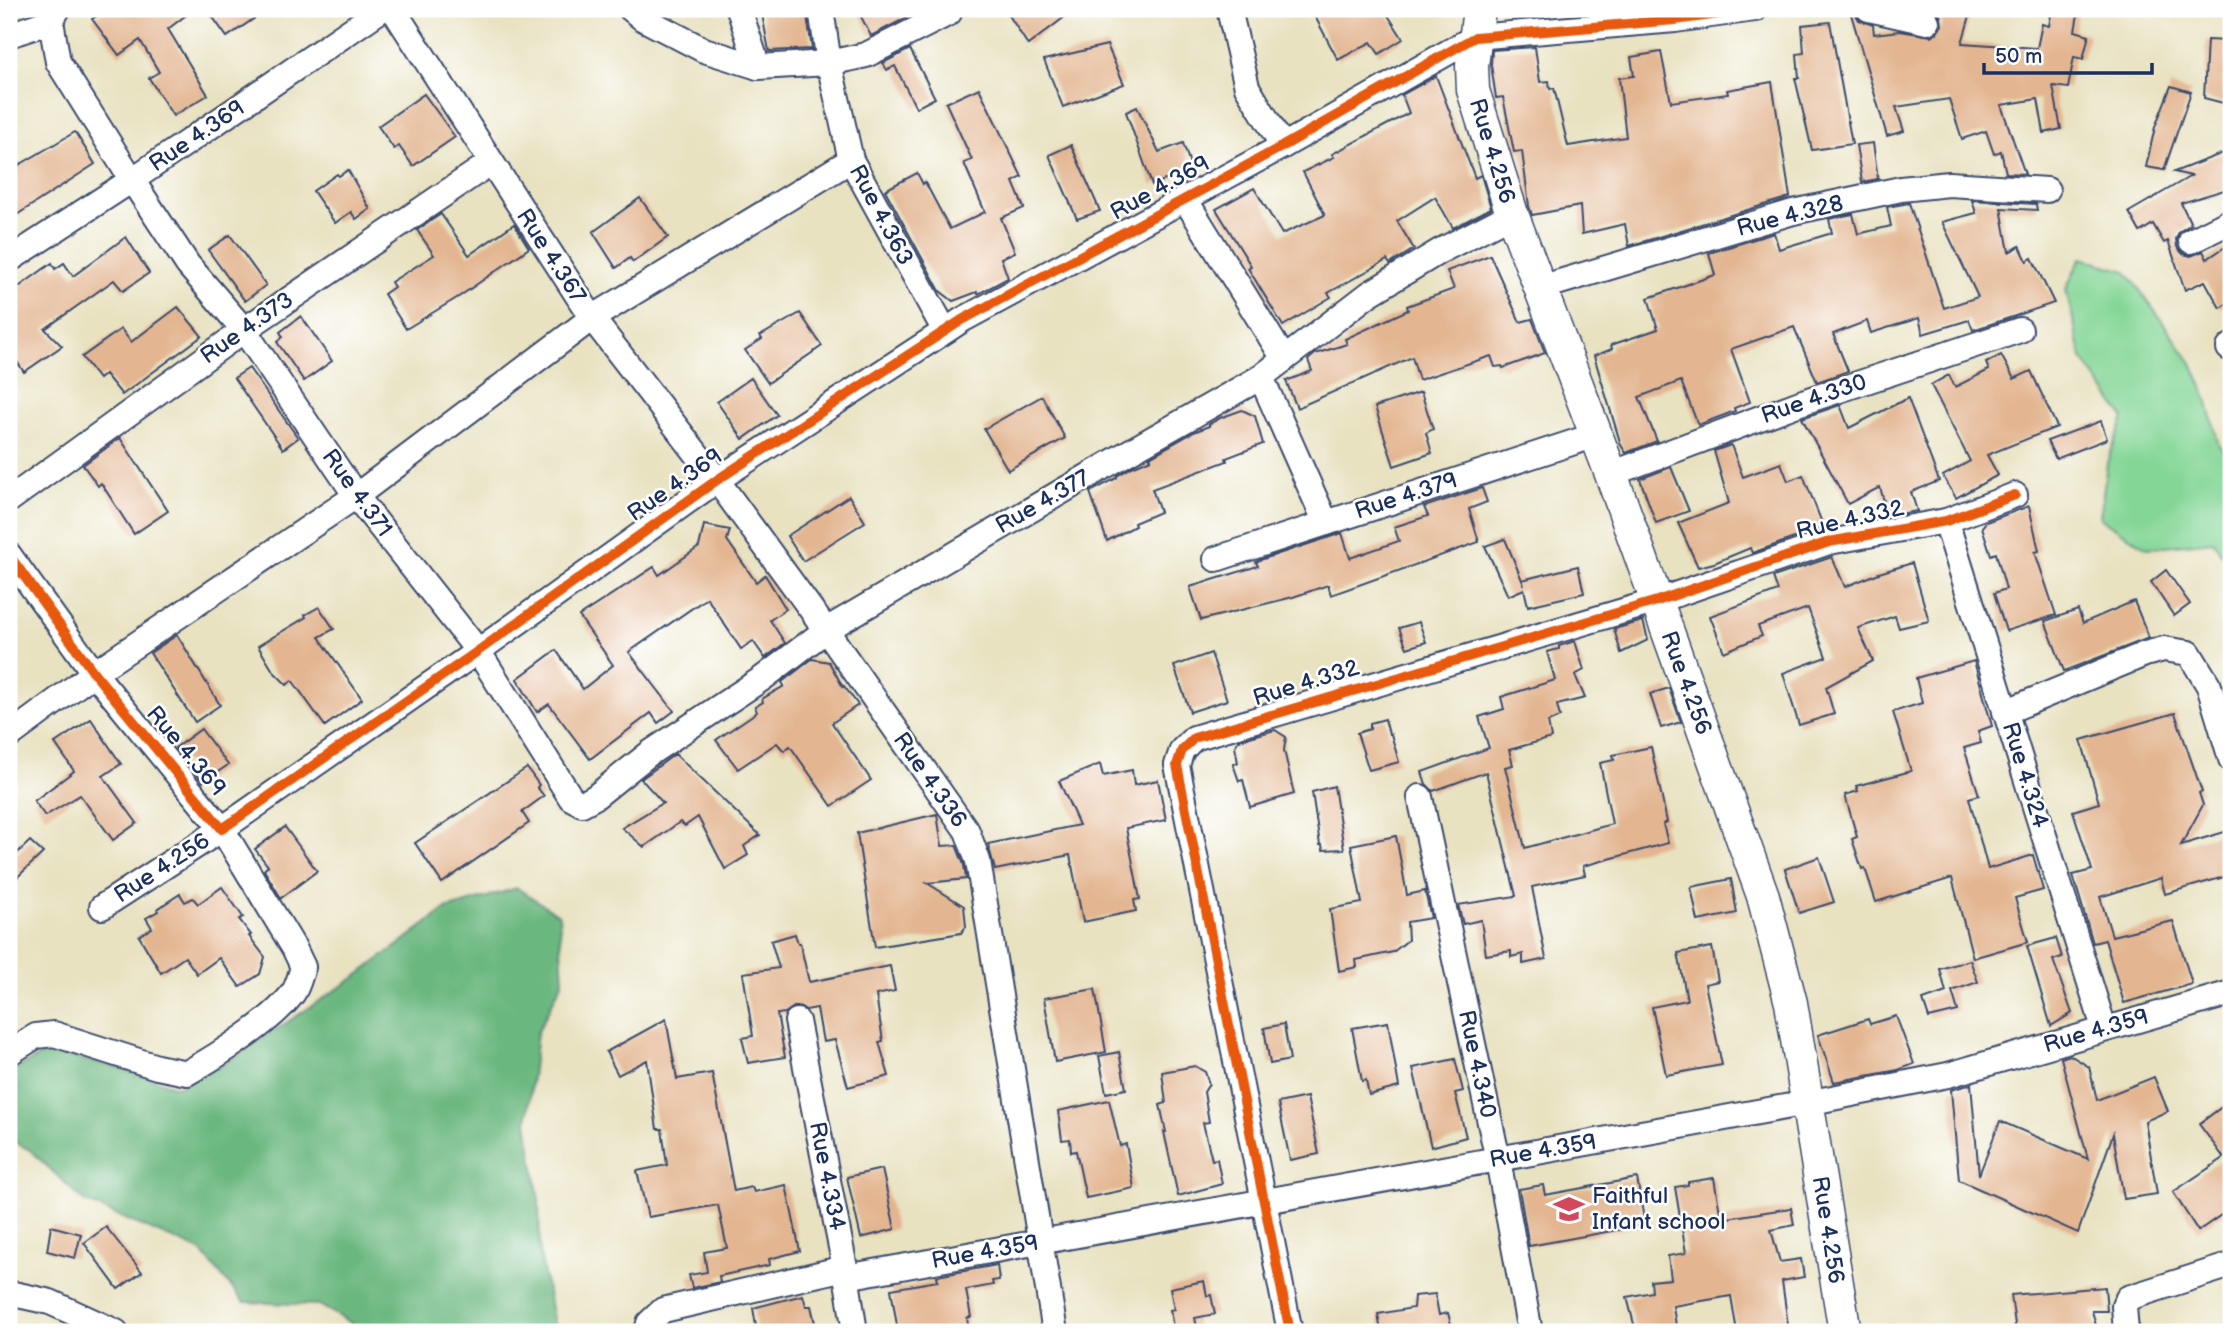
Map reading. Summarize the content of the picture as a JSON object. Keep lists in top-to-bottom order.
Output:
{
  "streets": {
    "street": [
      "Rue 4.369",
      "Rue 4.256",
      "Rue 4.363",
      "Rue 4.328",
      "Rue 4.367",
      "Rue 4.373",
      "Rue 4.330",
      "Rue 4.371",
      "Rue 4.379",
      "Rue 4.377",
      "Rue 4.332",
      "Rue 4.324",
      "Rue 4.336",
      "Rue 4.359",
      "Rue 4.340",
      "Rue 4.334"
    ]
  },
  "crossings": [
    ["Rue 4.369", "Rue 4.256"],
    ["Rue 4.369", "Rue 4.363"],
    ["Rue 4.369", "Rue 4.371"],
    ["Rue 4.369", "Rue 4.336"],
    ["Rue 4.256", "Rue 4.328"],
    ["Rue 4.256", "Rue 4.330"],
    ["Rue 4.256", "Rue 4.379"],
    ["Rue 4.256", "Rue 4.377"],
    ["Rue 4.256", "Rue 4.332"],
    ["Rue 4.256", "Rue 4.359"],
    ["Rue 4.363", "Rue 4.367"],
    ["Rue 4.367", "Rue 4.373"],
    ["Rue 4.367", "Rue 4.336"],
    ["Rue 4.373", "Rue 4.371"],
    ["Rue 4.371", "Rue 4.377"],
    ["Rue 4.377", "Rue 4.336"],
    ["Rue 4.332", "Rue 4.324"],
    ["Rue 4.332", "Rue 4.359"],
    ["Rue 4.324", "Rue 4.359"],
    ["Rue 4.336", "Rue 4.359"],
    ["Rue 4.359", "Rue 4.340"],
    ["Rue 4.359", "Rue 4.334"]
  ],
  "places": {
    "school or university": ["Faithful Infant school"]
  },
  "scale_bar": "50 m"
}
